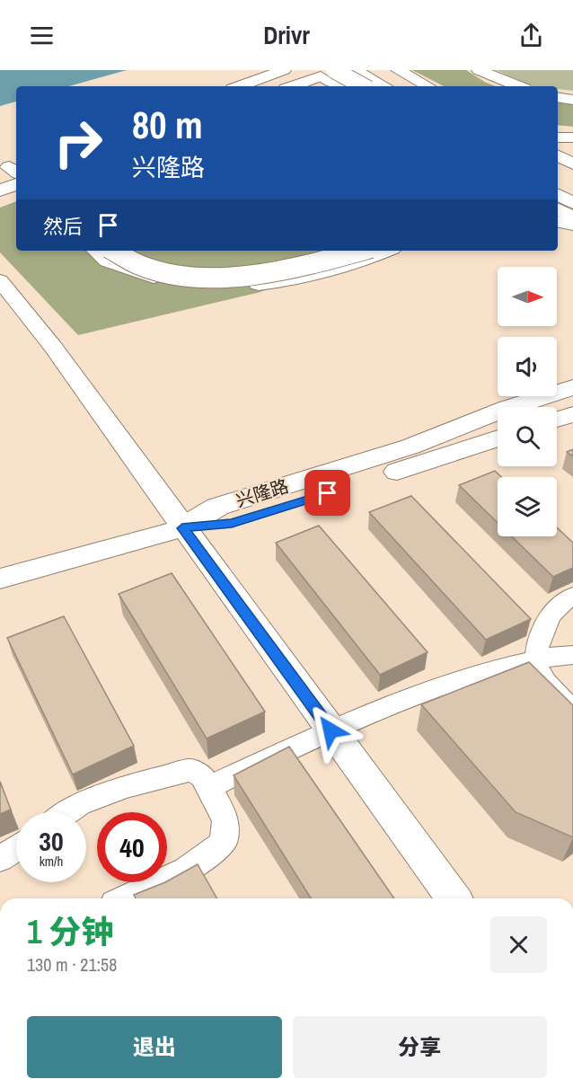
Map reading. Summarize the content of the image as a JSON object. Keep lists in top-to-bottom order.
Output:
{
  "streets": {
    "main road": ["兴隆路"]
  },
  "north": "right",
  "page": {
    "header": "Drivr",
    "turn": ["80 m", "兴隆路"],
    "then": "然后",
    "speed": "30 km/h",
    "limit": "40",
    "heading": ["1 分钟", "130 m · 21:58"],
    "buttons": ["退出", "分享"]
  }
}
